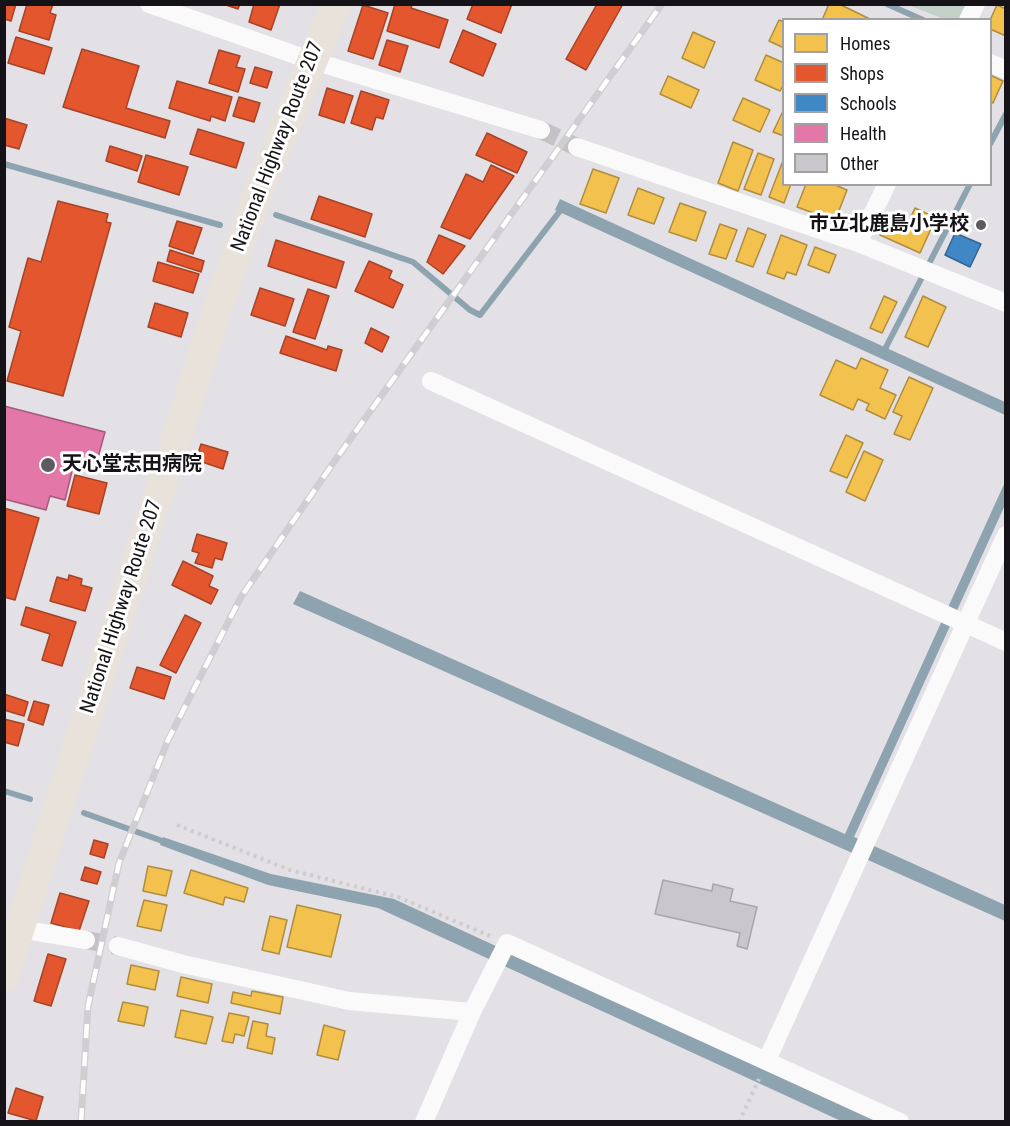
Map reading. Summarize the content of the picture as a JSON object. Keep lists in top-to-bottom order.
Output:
{
  "streets": {
    "highway": ["National Highway Route 207"]
  },
  "places": ["市立北鹿島小学校", "天心堂志田病院"],
  "legend": [
    "Homes",
    "Shops",
    "Schools",
    "Health",
    "Other"
  ]
}
